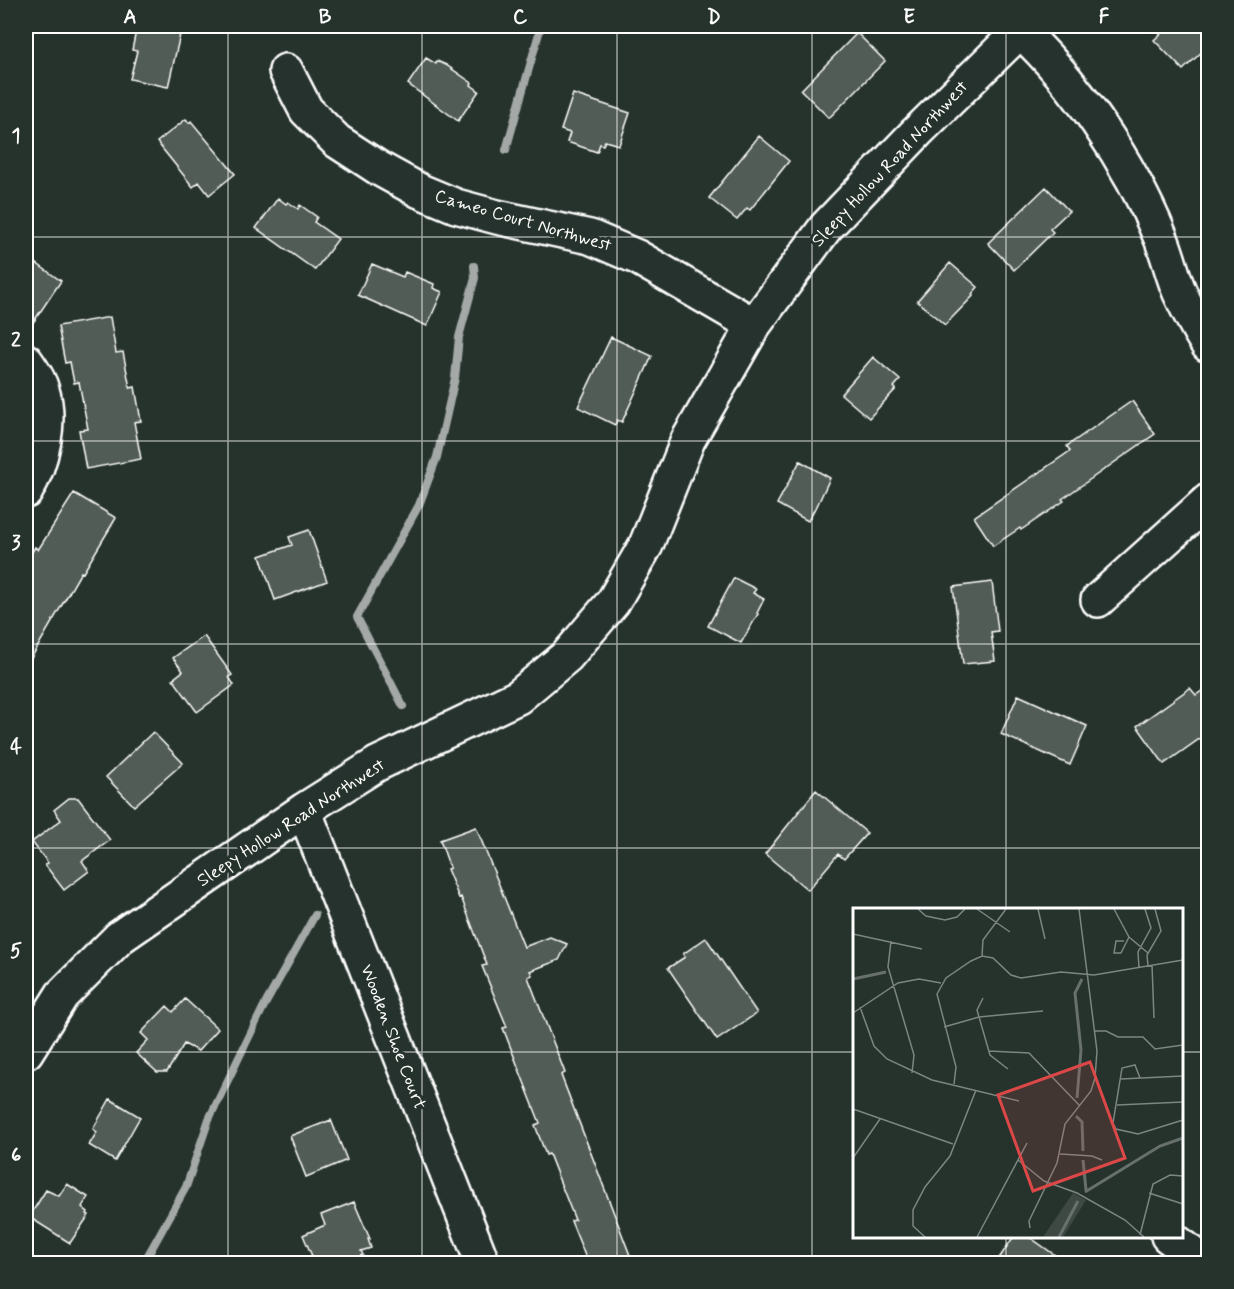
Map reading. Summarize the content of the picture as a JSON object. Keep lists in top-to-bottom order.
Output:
{
  "streets": {
    "street": ["Sleepy Hollow Road Northwest", "Cameo Court Northwest", "Wooden Shoe Court"]
  },
  "crossings": [
    ["Sleepy Hollow Road Northwest", "Cameo Court Northwest"],
    ["Sleepy Hollow Road Northwest", "Wooden Shoe Court"]
  ],
  "grid": {
    "columns": [
      "A",
      "B",
      "C",
      "D",
      "E",
      "F"
    ],
    "rows": [
      "1",
      "2",
      "3",
      "4",
      "5",
      "6"
    ]
  }
}
